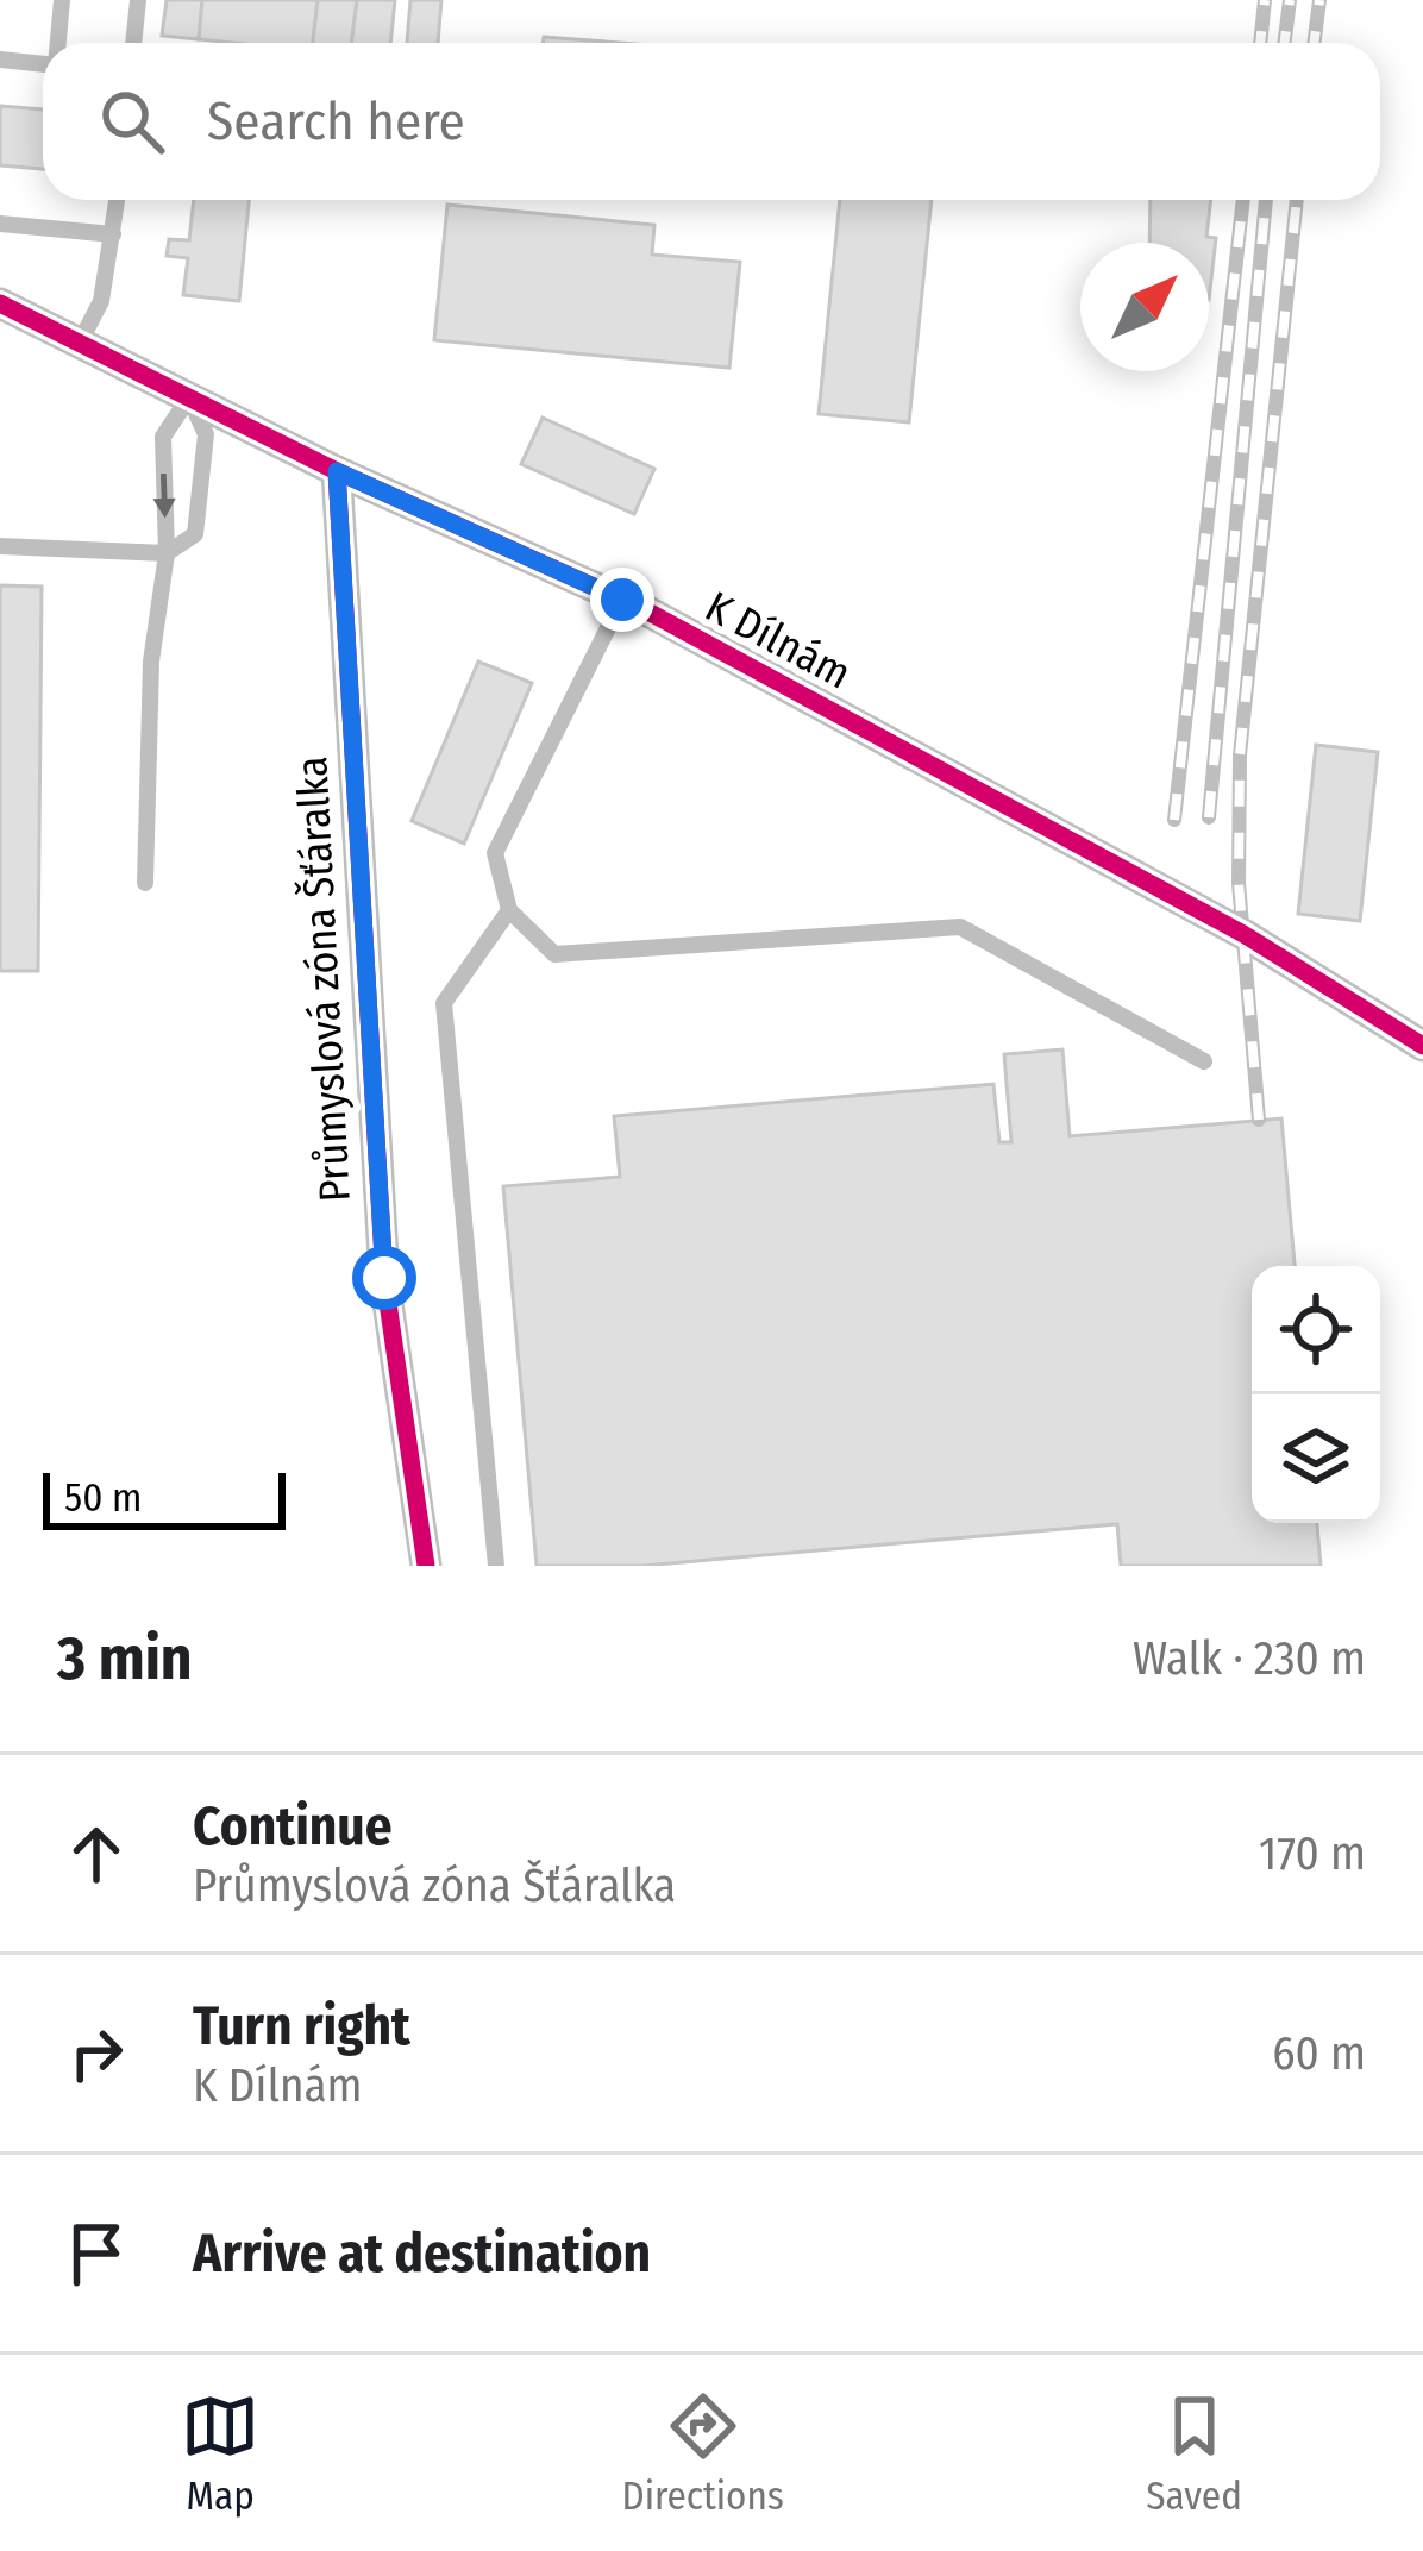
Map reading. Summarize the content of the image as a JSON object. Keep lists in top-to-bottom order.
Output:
{
  "streets": {
    "street": ["K Dílnám", "Průmyslová zóna Šťáralka"]
  },
  "crossings": [
    ["K Dílnám", "Průmyslová zóna Šťáralka"]
  ],
  "scale_bar": "50 m",
  "north": "top right",
  "page": {
    "search": "Search here",
    "scale": "50 m",
    "heading": ["3 min", "Walk · 230 m"],
    "list": [
      ["Continue", "Průmyslová zóna Šťáralka", "170 m"],
      ["Turn right", "K Dílnám", "60 m"],
      "Arrive at destination"
    ],
    "nav": ["Map", "Directions", "Saved"]
  }
}
